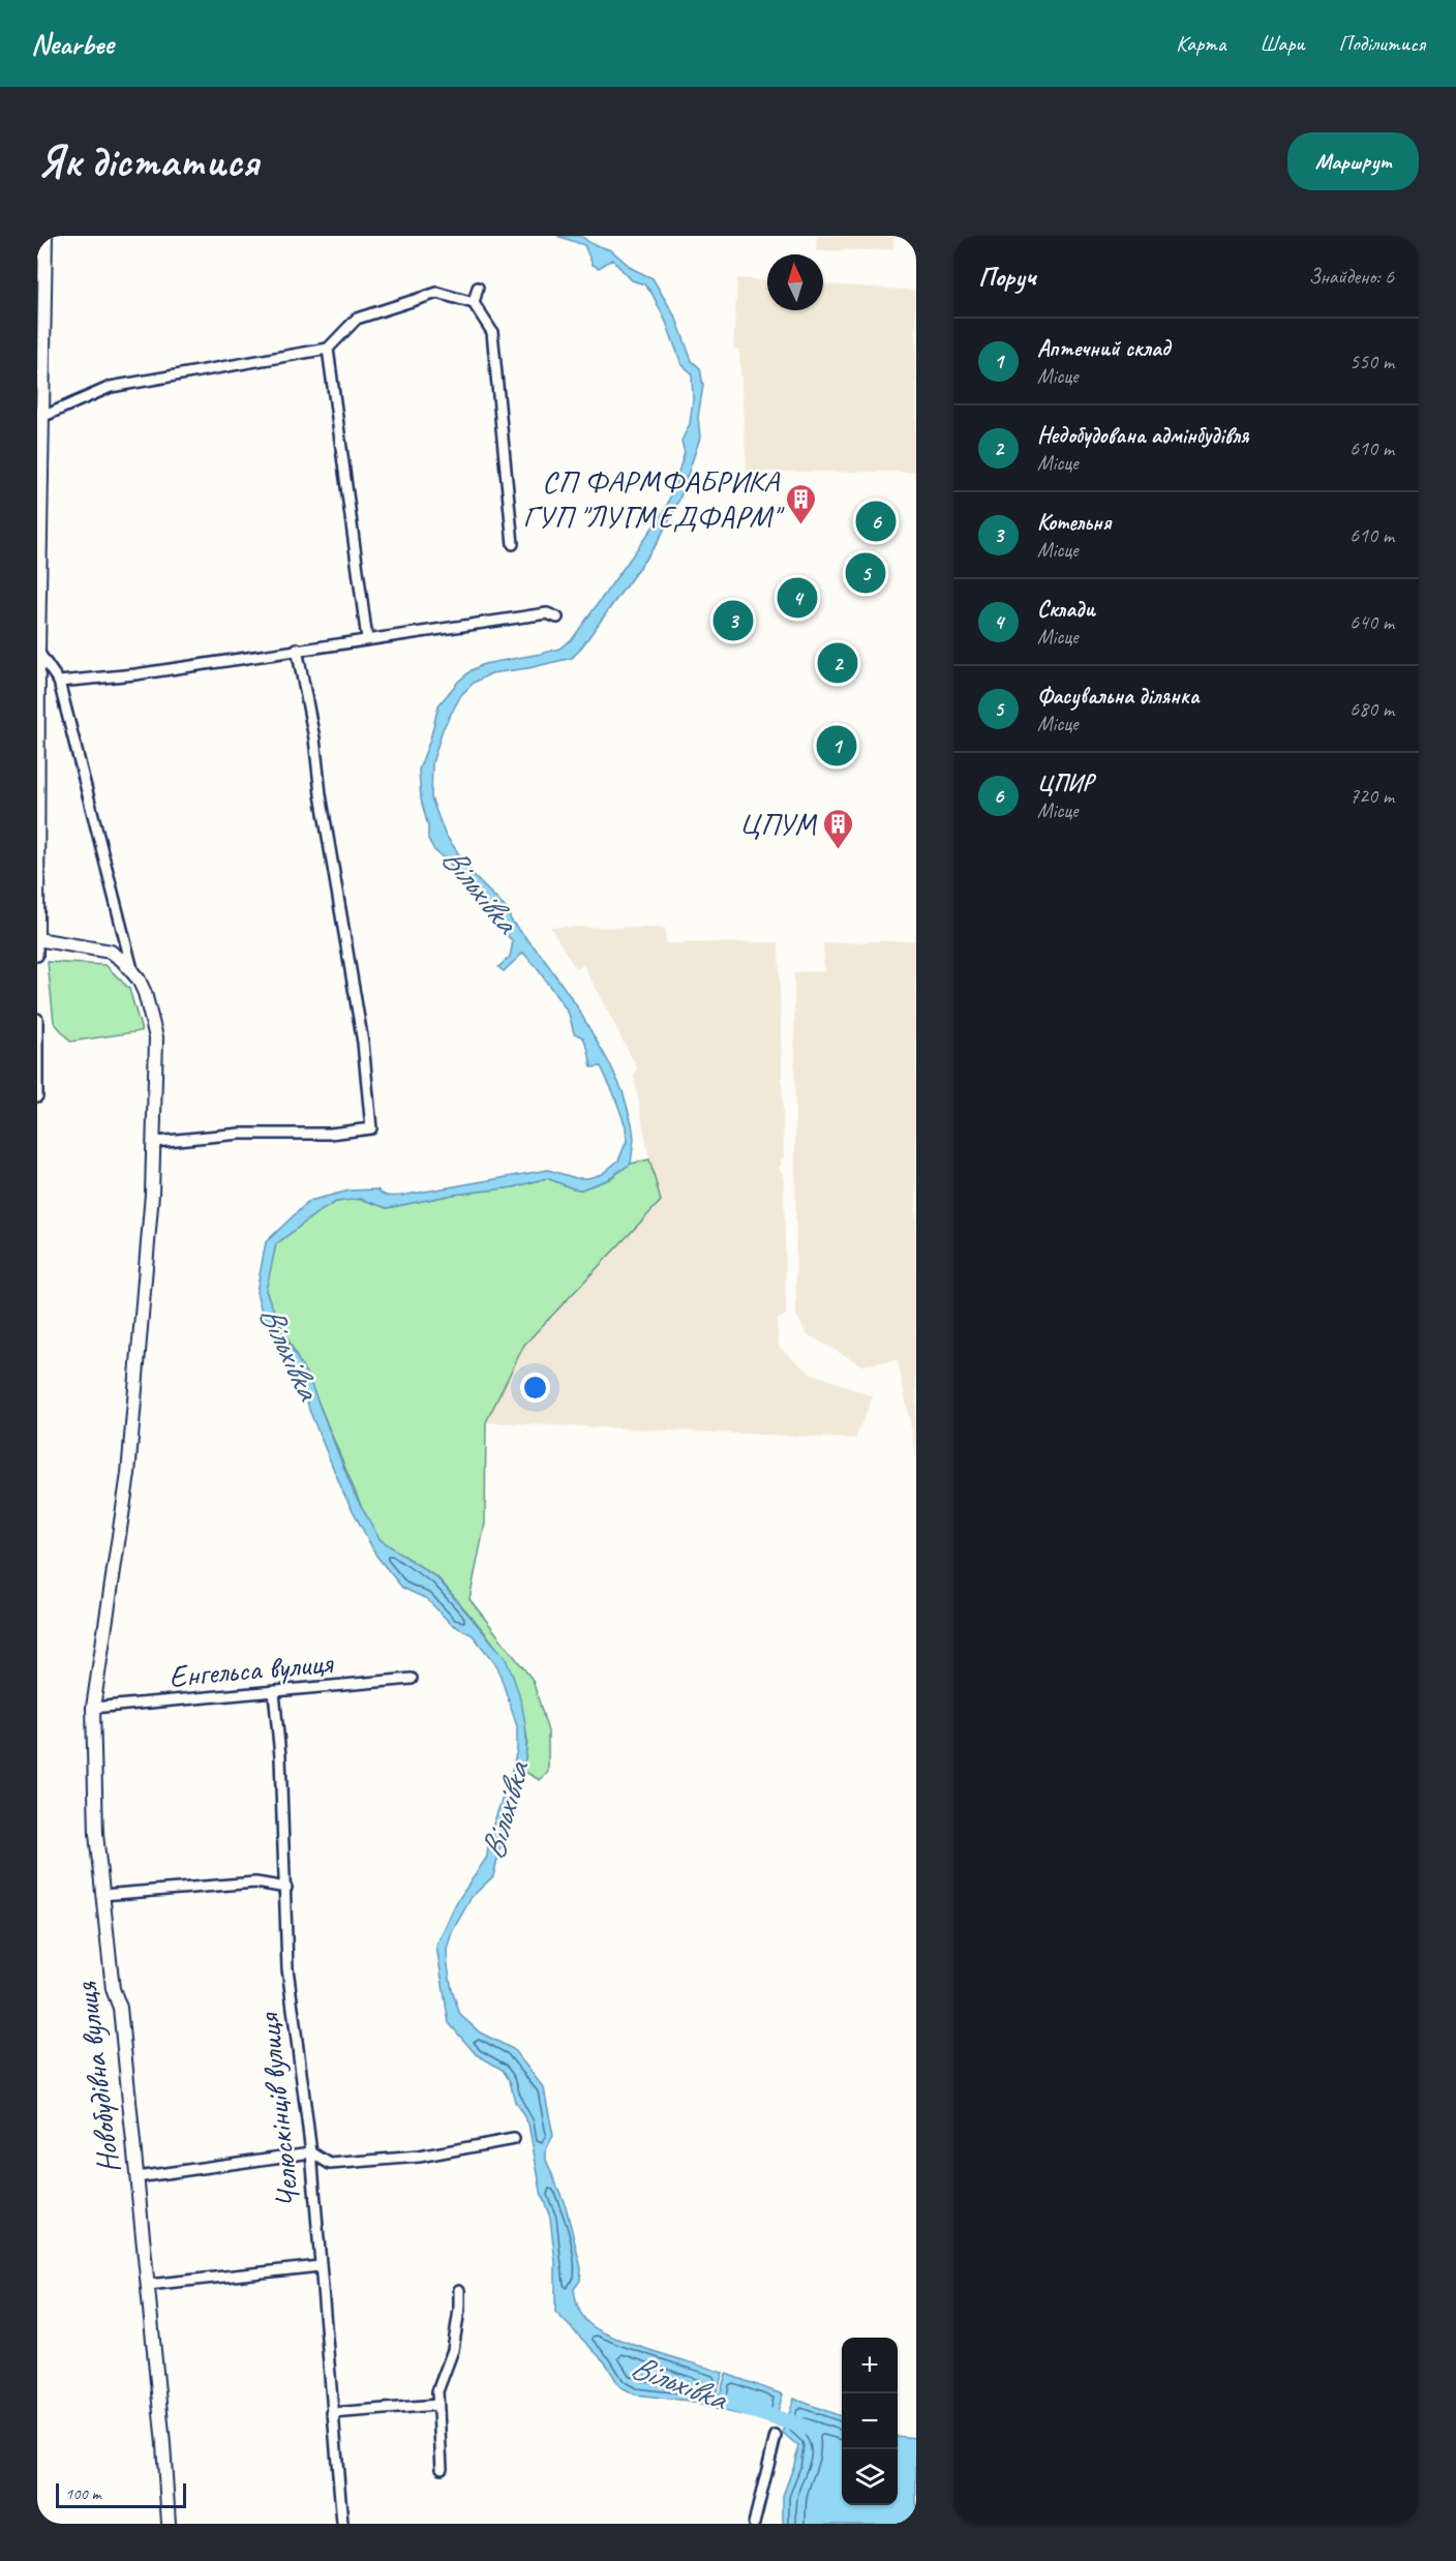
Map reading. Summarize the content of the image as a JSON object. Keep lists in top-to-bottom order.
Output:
{
  "streets": {
    "street": ["Енгельса вулиця", "Новобудівна вулиця", "Челюскінців вулиця"]
  },
  "crossings": [
    ["Енгельса вулиця", "Новобудівна вулиця"],
    ["Енгельса вулиця", "Челюскінців вулиця"]
  ],
  "water": ["Вільхівка"],
  "places": {
    "building": ["СП ФАРМФАБРИКА ГУП \"ЛУГМЕДФАРМ\"", "ЦПУМ"]
  },
  "scale_bar": "100 m",
  "north": "top",
  "page": {
    "header": "Nearbee",
    "nav": ["Карта", "Шари", "Поділитися"],
    "buttons": "Маршрут",
    "title": "Як дістатися",
    "heading": ["Поруч", "Знайдено: 6"],
    "list": [
      {
        "mark": "1",
        "name": "Аптечний склад",
        "note": "Місце",
        "value": "550 m"
      },
      {
        "mark": "2",
        "name": "Недобудована адмінбудівля",
        "note": "Місце",
        "value": "610 m"
      },
      {
        "mark": "3",
        "name": "Котельня",
        "note": "Місце",
        "value": "610 m"
      },
      {
        "mark": "4",
        "name": "Склади",
        "note": "Місце",
        "value": "640 m"
      },
      {
        "mark": "5",
        "name": "Фасувальна ділянка",
        "note": "Місце",
        "value": "680 m"
      },
      {
        "mark": "6",
        "name": "ЦПИР",
        "note": "Місце",
        "value": "720 m"
      }
    ],
    "pins": [
      "6",
      "5",
      "4",
      "3",
      "2",
      "1"
    ],
    "map_buttons": ["+", "−"],
    "scale": "100 m"
  }
}
